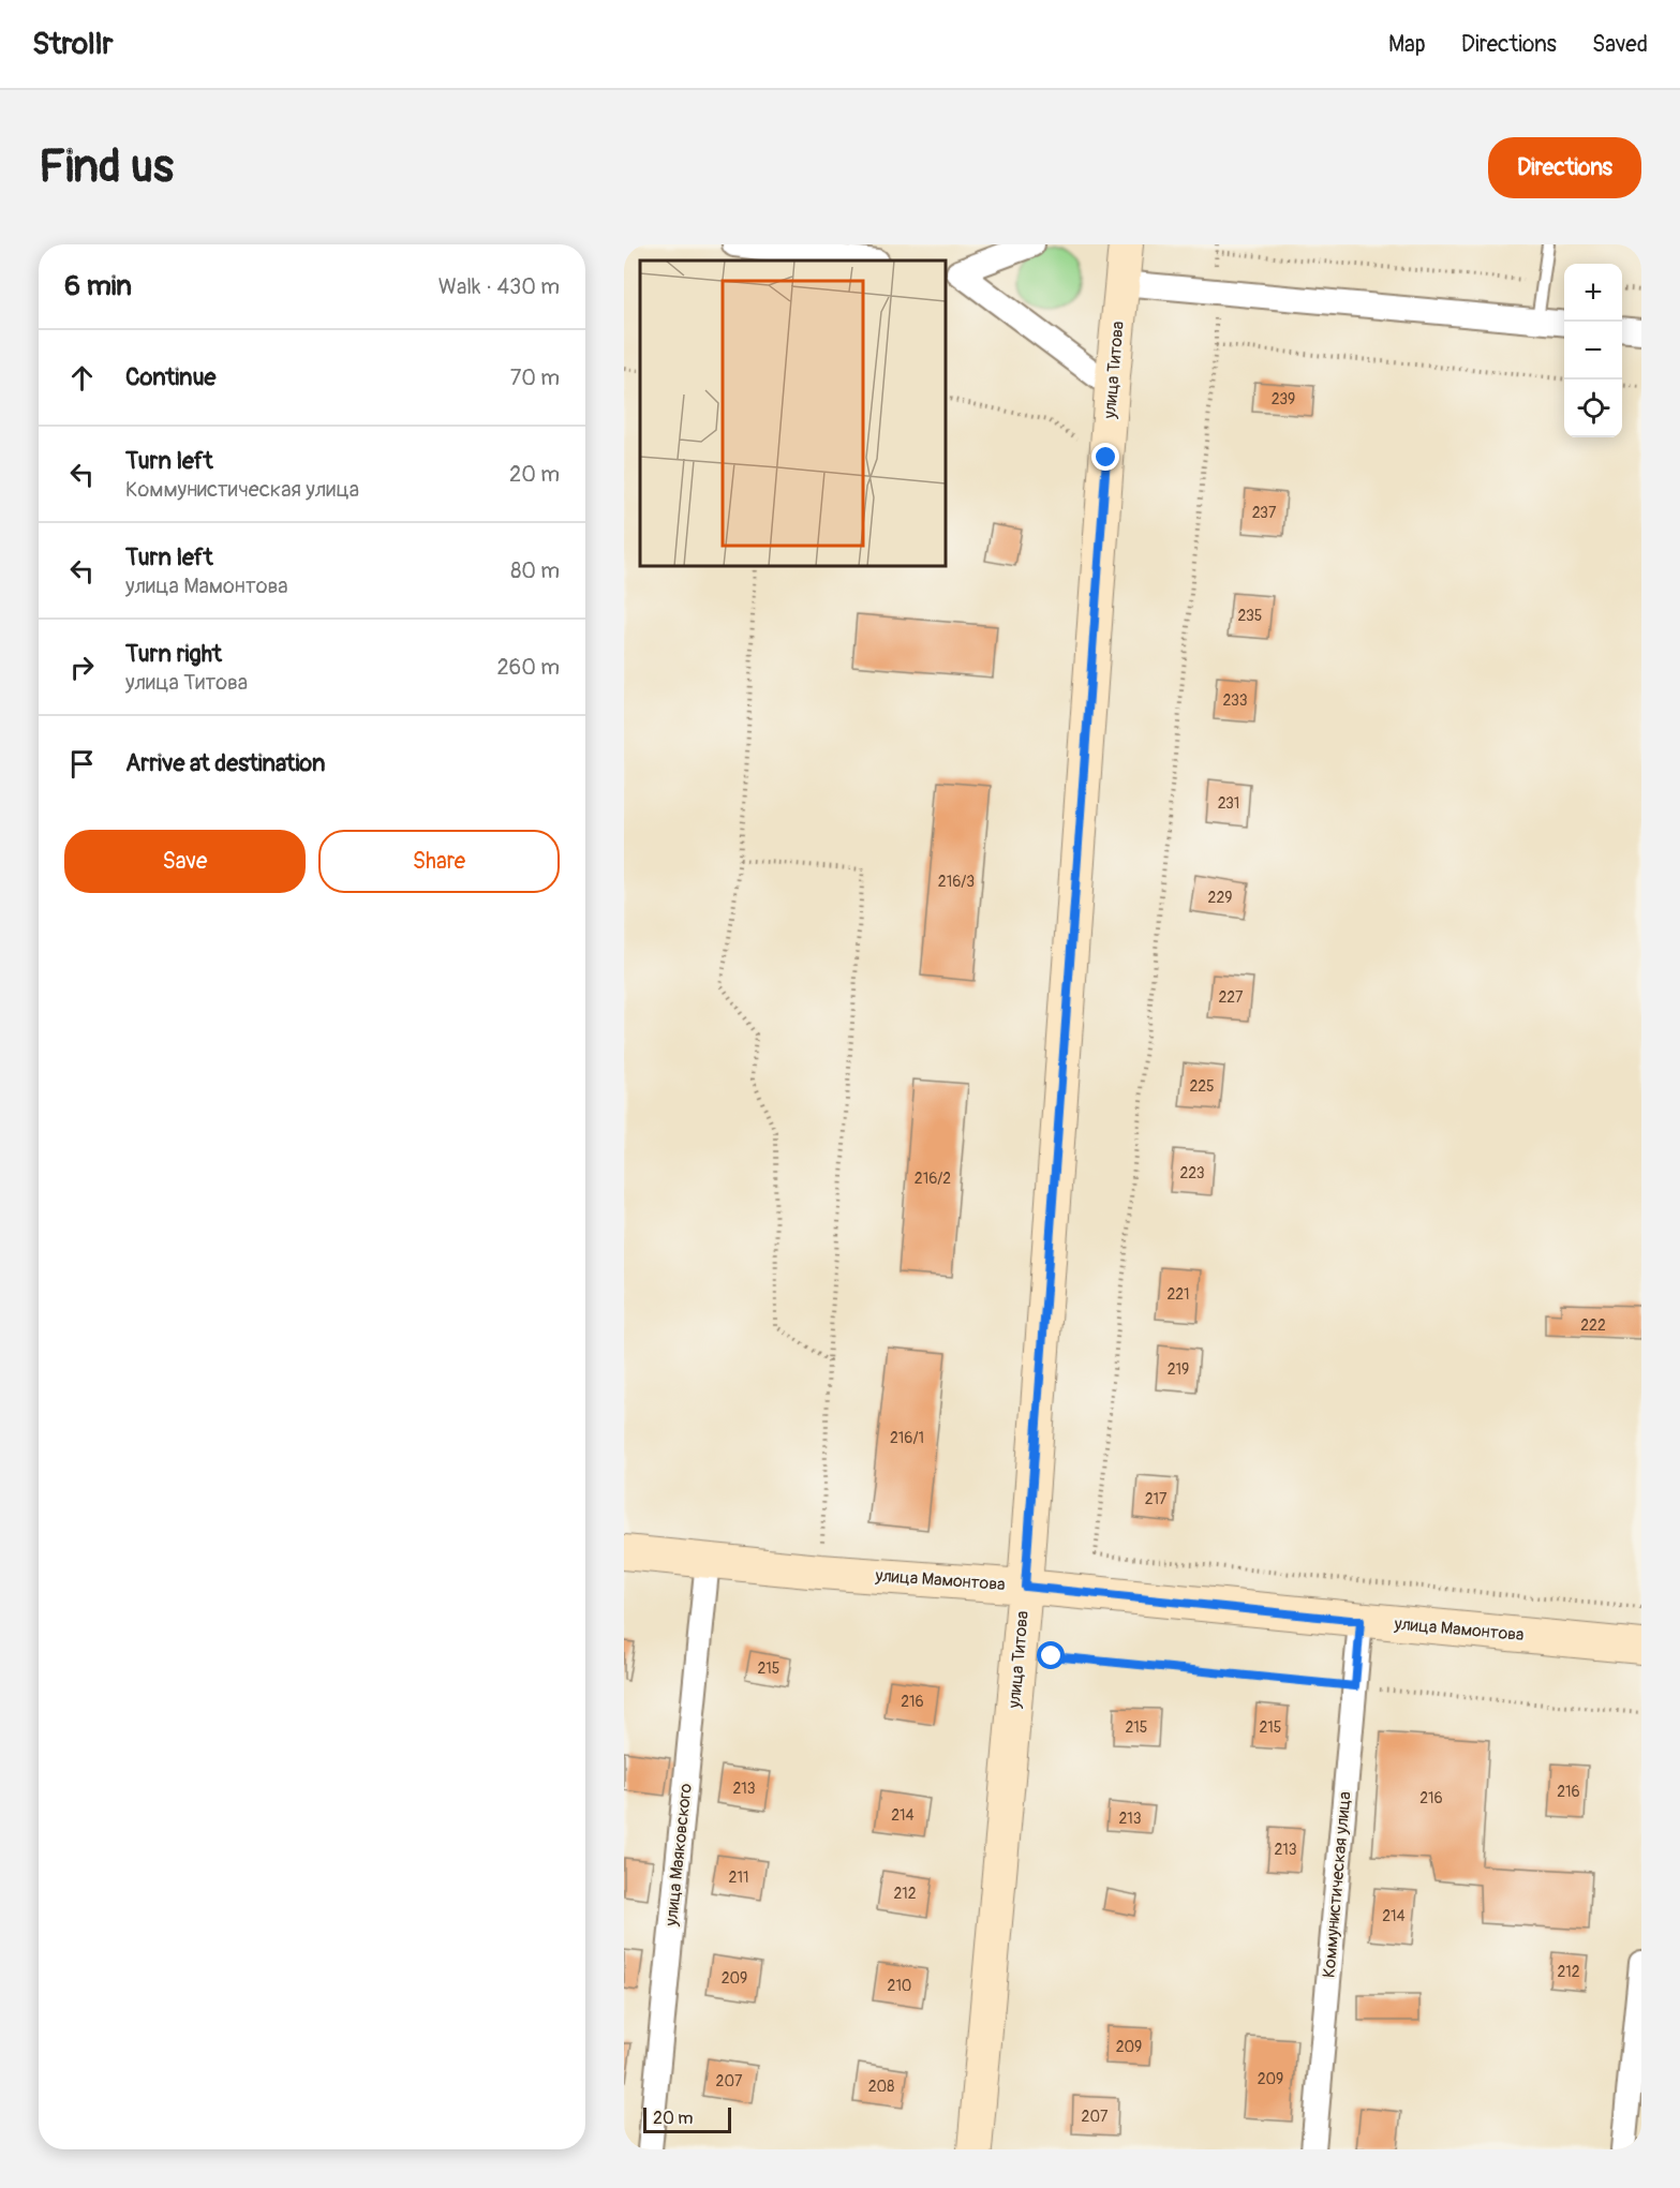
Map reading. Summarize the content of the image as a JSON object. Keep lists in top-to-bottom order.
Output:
{
  "streets": {
    "main road": ["улица Титова", "улица Мамонтова"],
    "street": ["улица Маяковского", "Коммунистическая улица"]
  },
  "crossings": [
    ["улица Титова", "улица Мамонтова"],
    ["улица Мамонтова", "улица Маяковского"],
    ["улица Мамонтова", "Коммунистическая улица"]
  ],
  "house_numbers": [
    "239",
    "237",
    "235",
    "233",
    "231",
    "216/3",
    "229",
    "227",
    "225",
    "223",
    "216/2",
    "221",
    "222",
    "219",
    "216/1",
    "217",
    "215",
    "216",
    "215",
    "215",
    "213",
    "216",
    "216",
    "214",
    "213",
    "213",
    "211",
    "212",
    "214",
    "212",
    "209",
    "210",
    "209",
    "209",
    "207",
    "208",
    "207"
  ],
  "scale_bar": "20 m",
  "page": {
    "header": "Strollr",
    "nav": ["Map", "Directions", "Saved"],
    "buttons": [
      "Directions",
      ["Save", "Share"]
    ],
    "title": "Find us",
    "heading": ["6 min", "Walk · 430 m"],
    "map_buttons": ["+", "−"],
    "list": [
      ["Continue", "70 m"],
      ["Turn left", "Коммунистическая улица", "20 m"],
      ["Turn left", "улица Мамонтова", "80 m"],
      ["Turn right", "улица Титова", "260 m"],
      "Arrive at destination"
    ],
    "scale": "20 m"
  }
}
